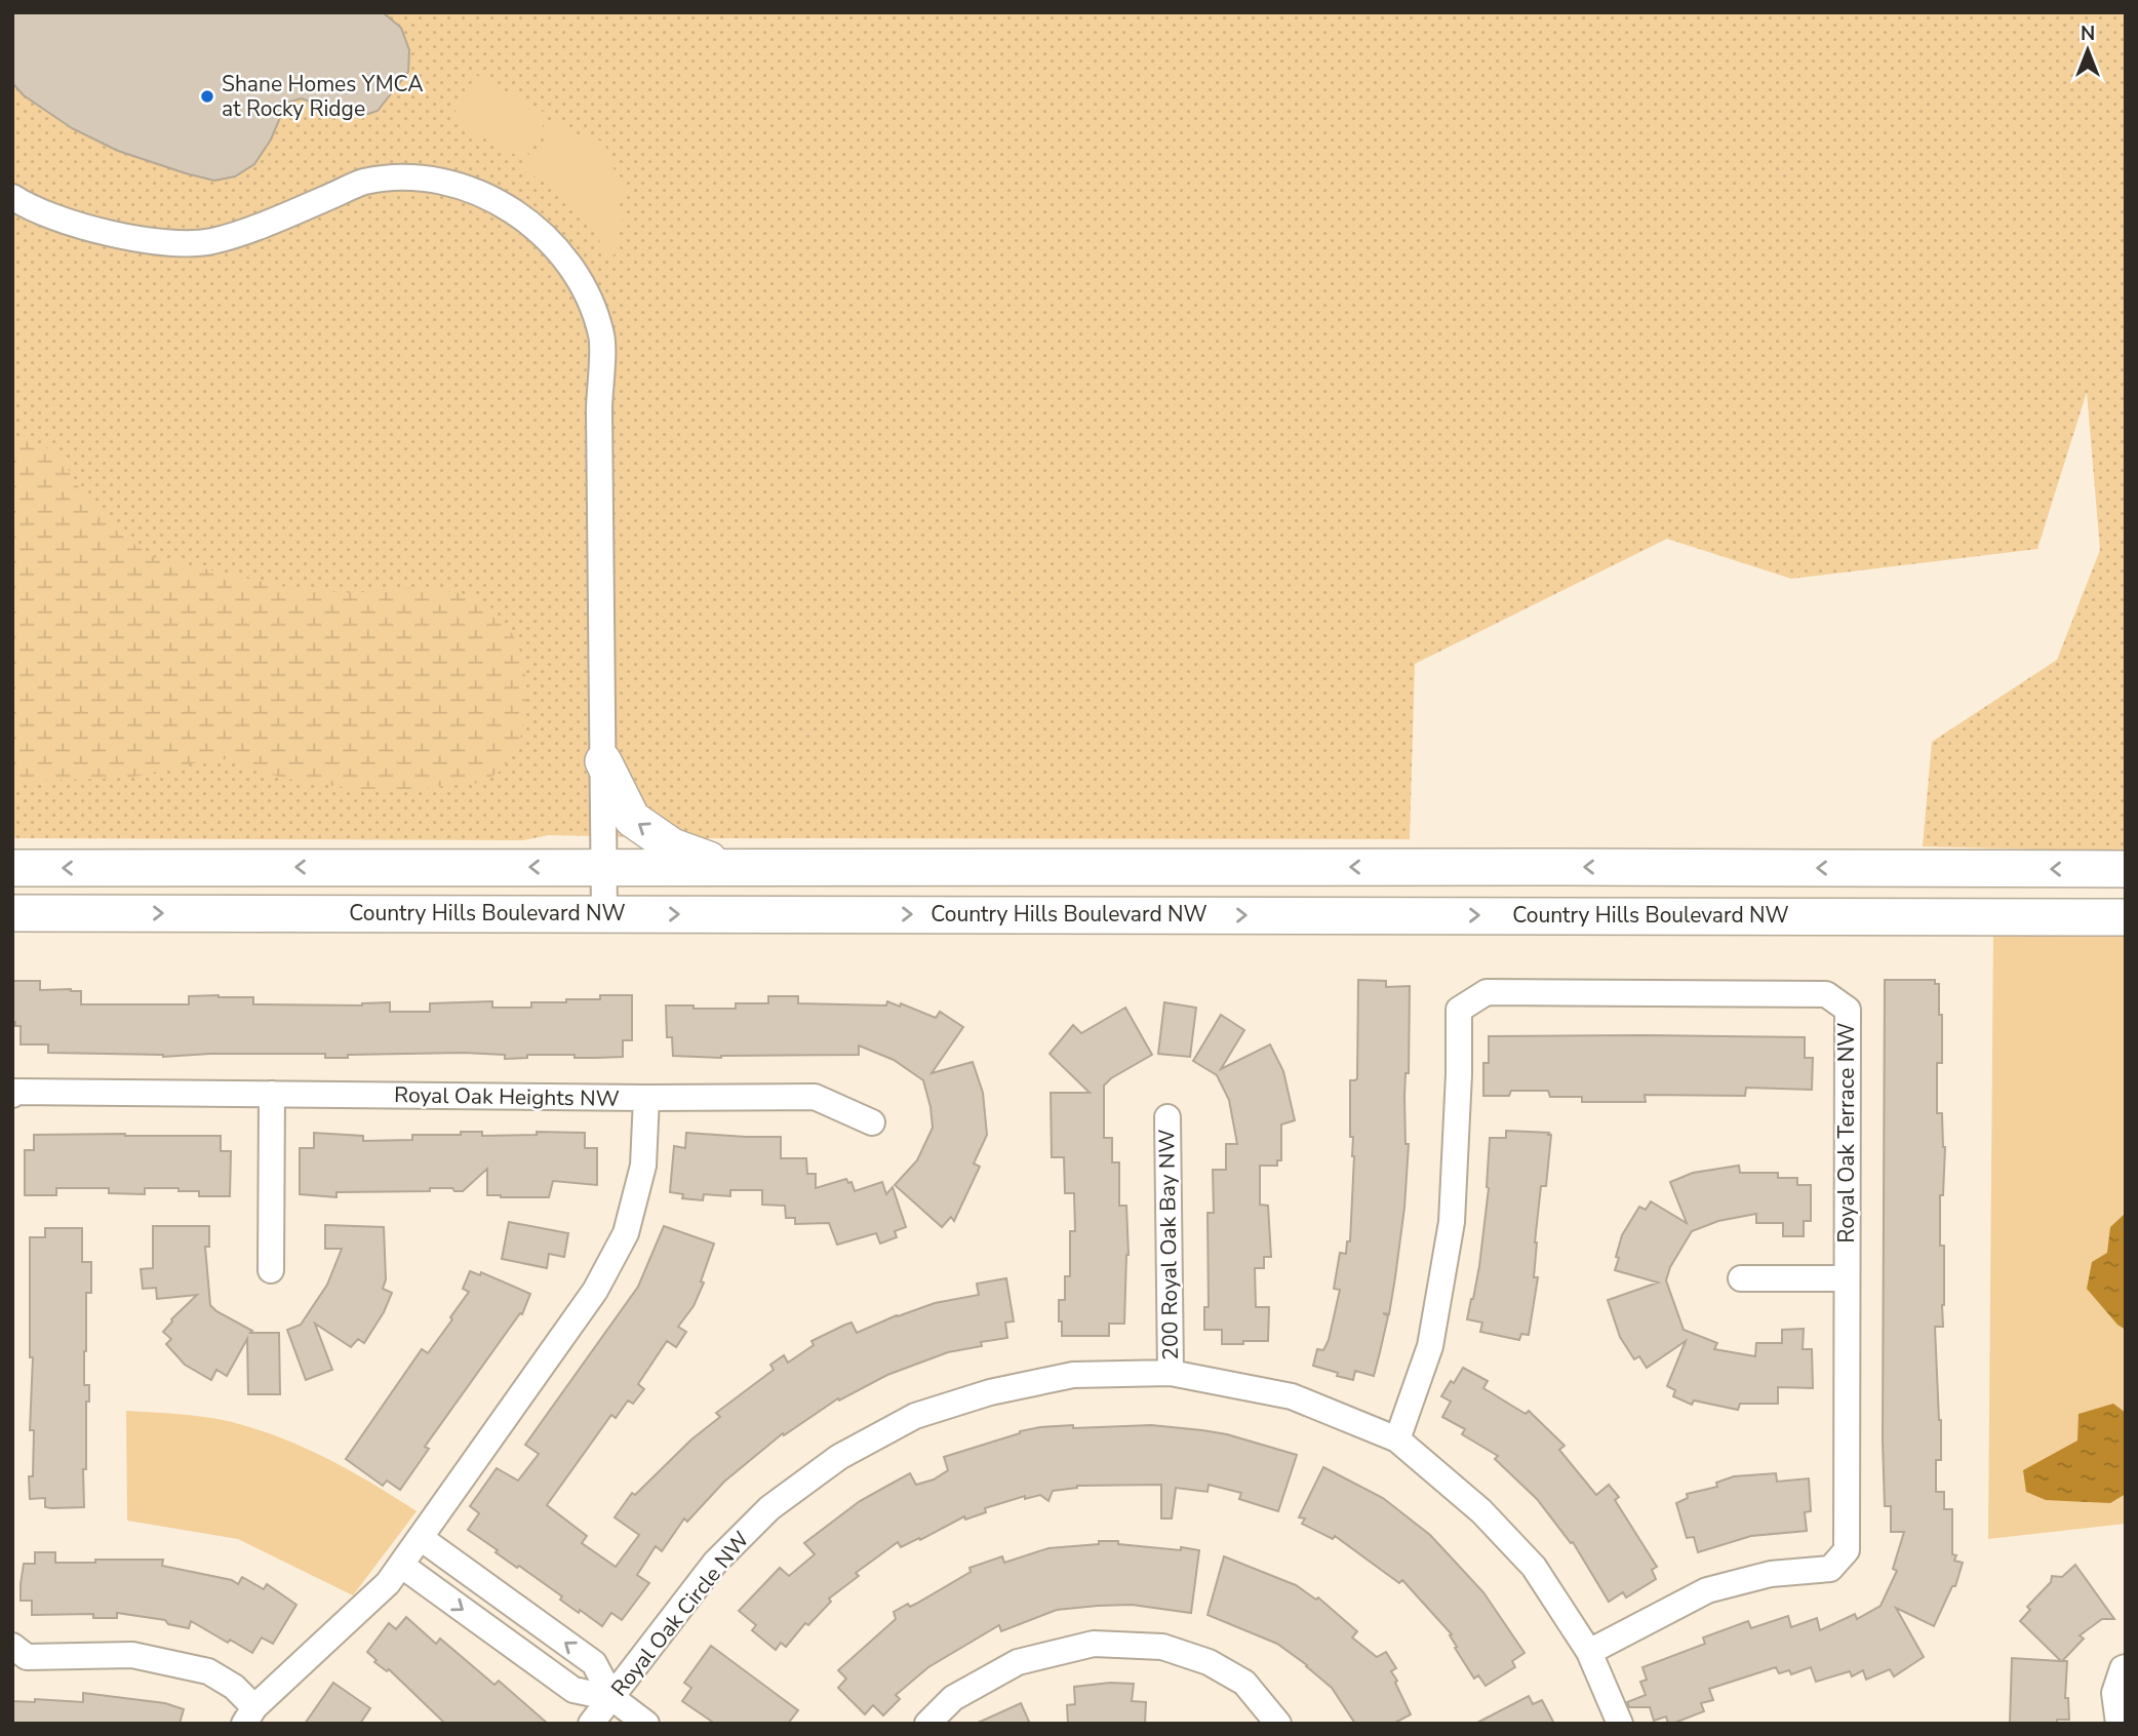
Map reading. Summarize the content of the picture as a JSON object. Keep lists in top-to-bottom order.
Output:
{
  "streets": {
    "main road": ["Country Hills Boulevard NW"],
    "street": [
      "Royal Oak Heights NW",
      "Royal Oak Terrace NW",
      "200 Royal Oak Bay NW",
      "Royal Oak Circle NW"
    ]
  },
  "crossings": [
    ["Royal Oak Terrace NW", "Royal Oak Circle NW"],
    ["200 Royal Oak Bay NW", "Royal Oak Circle NW"]
  ],
  "places": ["Shane Homes YMCA at Rocky Ridge"],
  "north": "top"
}
